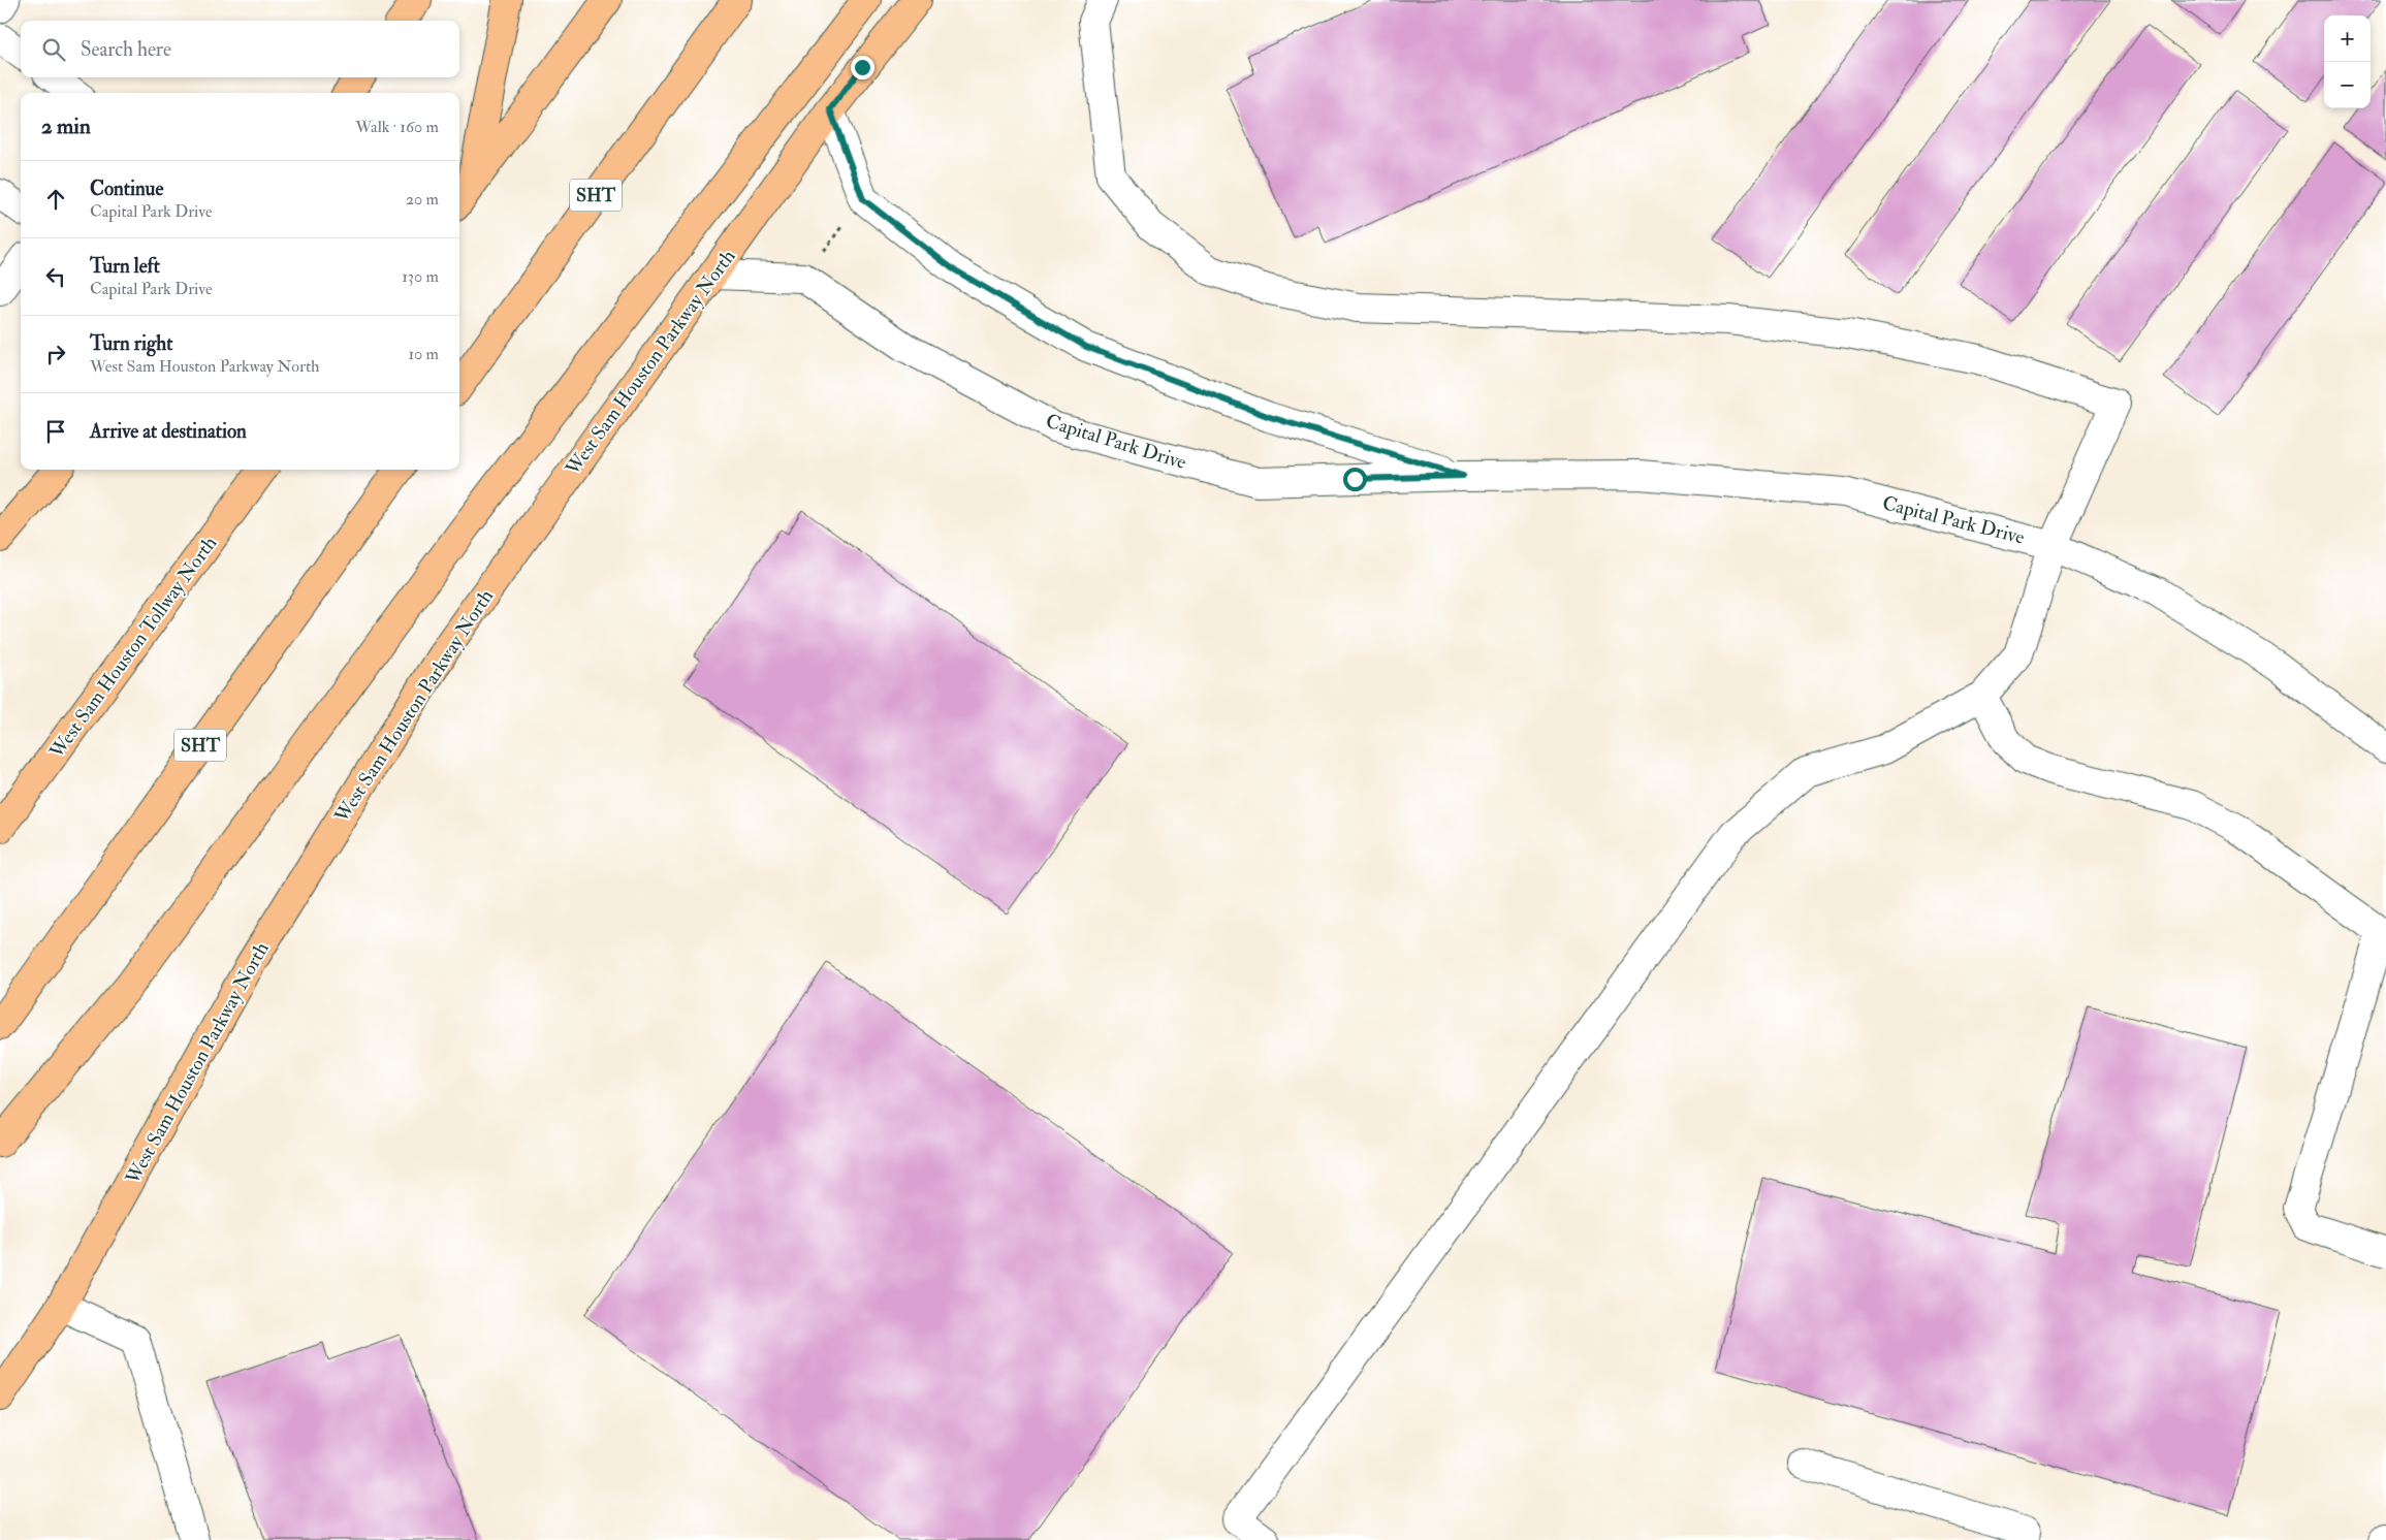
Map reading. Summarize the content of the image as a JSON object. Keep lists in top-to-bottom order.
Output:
{
  "streets": {
    "main road": ["SHT", "West Sam Houston Parkway North", "West Sam Houston Tollway North"],
    "street": ["Capital Park Drive"]
  },
  "crossings": [
    ["West Sam Houston Parkway North", "Capital Park Drive"]
  ],
  "page": {
    "map_buttons": ["+", "−"],
    "search": "Search here",
    "heading": ["2 min", "Walk · 160 m"],
    "list": [
      ["Continue", "Capital Park Drive", "20 m"],
      ["Turn left", "Capital Park Drive", "130 m"],
      ["Turn right", "West Sam Houston Parkway North", "10 m"],
      "Arrive at destination"
    ]
  }
}
